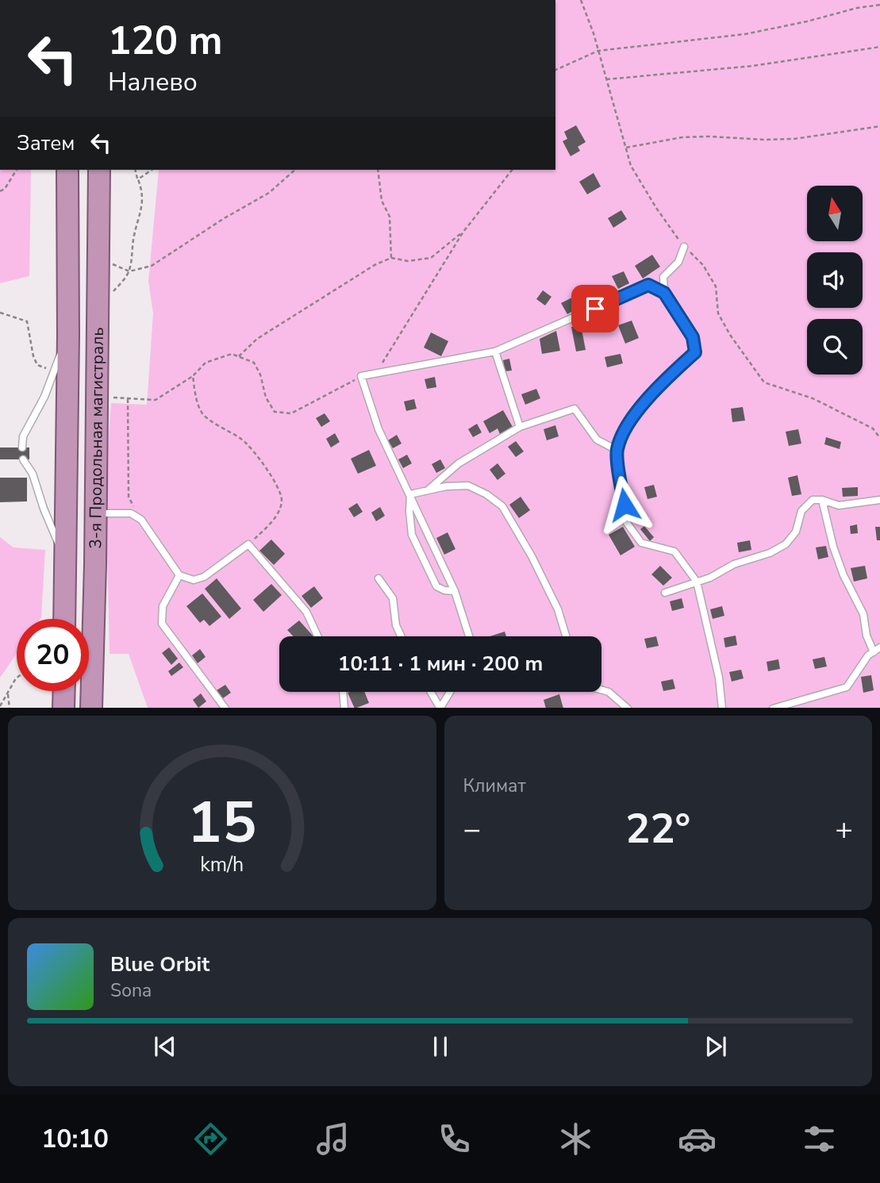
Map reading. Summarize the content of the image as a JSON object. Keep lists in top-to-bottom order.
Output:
{
  "streets": {
    "highway": ["3-я Продольная магистраль"]
  },
  "north": "top",
  "page": {
    "turn": ["120 m", "Налево"],
    "then": "Затем",
    "limit": "20",
    "trip": "10:11 · 1 мин · 200 m",
    "tile": "Климат",
    "heat": ["−", "22°", "+"],
    "song": ["Blue Orbit", "Sona"],
    "tabs": "10:10",
    "gauge": ["15", "km/h"]
  }
}
